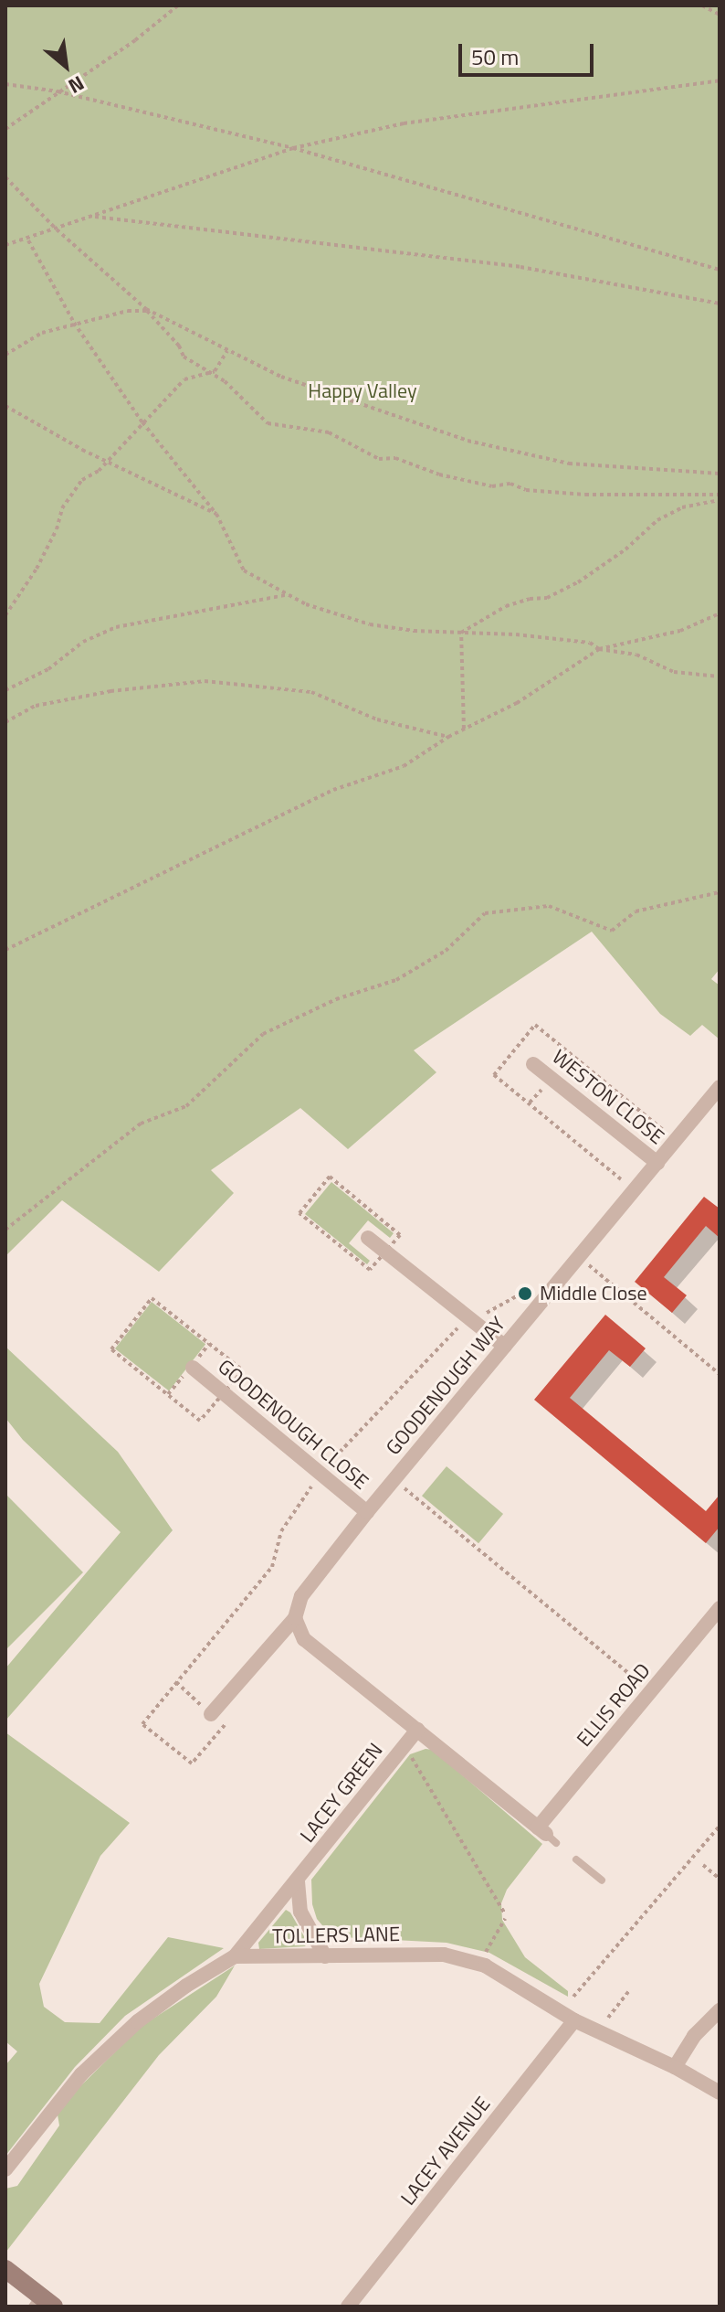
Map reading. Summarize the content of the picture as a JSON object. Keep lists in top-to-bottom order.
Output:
{
  "streets": {
    "street": [
      "WESTON CLOSE",
      "GOODENOUGH WAY",
      "GOODENOUGH CLOSE",
      "ELLIS ROAD",
      "LACEY GREEN",
      "TOLLERS LANE",
      "LACEY AVENUE"
    ]
  },
  "crossings": [
    ["WESTON CLOSE", "GOODENOUGH WAY"],
    ["GOODENOUGH WAY", "GOODENOUGH CLOSE"],
    ["ELLIS ROAD", "LACEY GREEN"],
    ["LACEY GREEN", "TOLLERS LANE"],
    ["TOLLERS LANE", "LACEY AVENUE"]
  ],
  "parks": ["Happy Valley"],
  "places": ["Middle Close"],
  "scale_bar": "50 m",
  "north": "bottom right"
}
